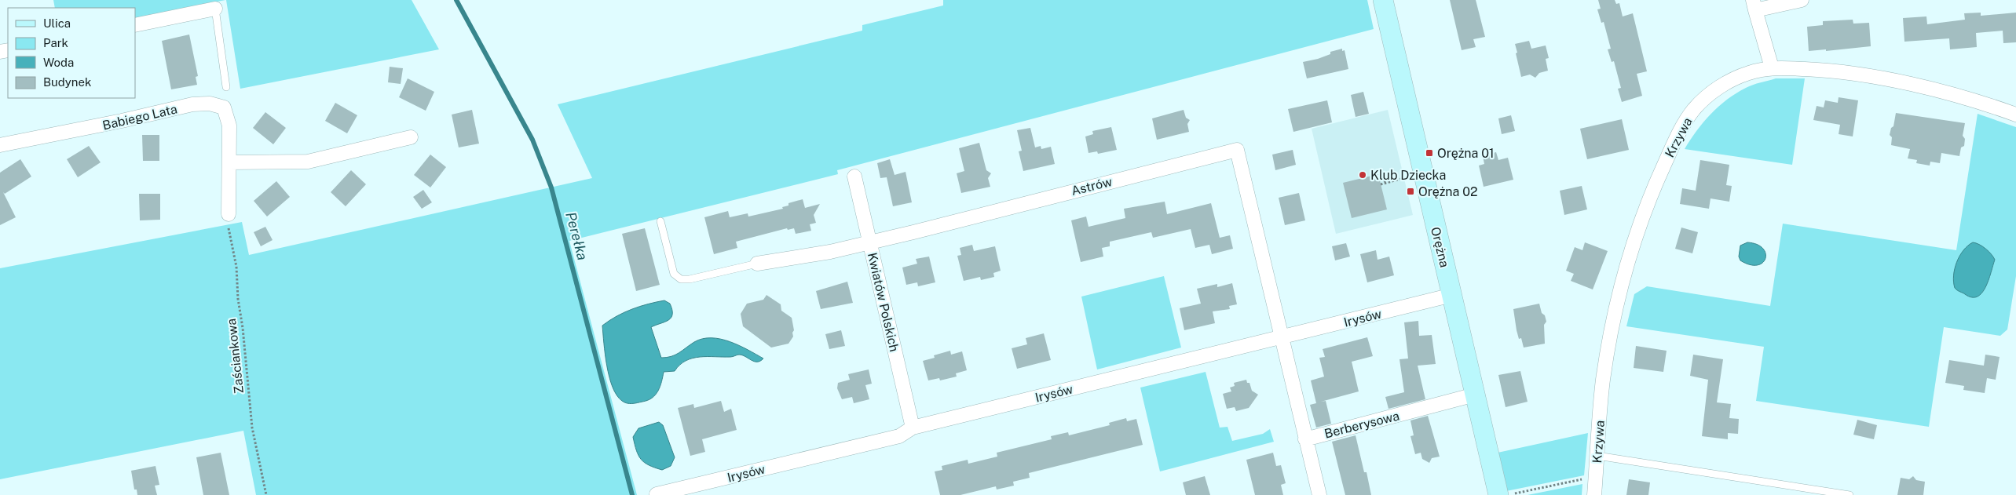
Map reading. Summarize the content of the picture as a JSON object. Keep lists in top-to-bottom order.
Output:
{
  "streets": {
    "street": [
      "Babiego Lata",
      "Krzywa",
      "Astrów",
      "Orężna",
      "Kwiatów Polskich",
      "Irysów",
      "Berberysowa"
    ],
    "path": ["Zaściankowa"]
  },
  "crossings": [
    ["Babiego Lata", "Zaściankowa"],
    ["Astrów", "Kwiatów Polskich"],
    ["Astrów", "Irysów"],
    ["Orężna", "Irysów"],
    ["Orężna", "Berberysowa"],
    ["Kwiatów Polskich", "Irysów"]
  ],
  "water": ["Perełka"],
  "places": {
    "transit": ["Orężna 01", "Orężna 02"],
    "other": ["Klub Dziecka"]
  },
  "legend": [
    "Ulica",
    "Park",
    "Woda",
    "Budynek"
  ]
}
